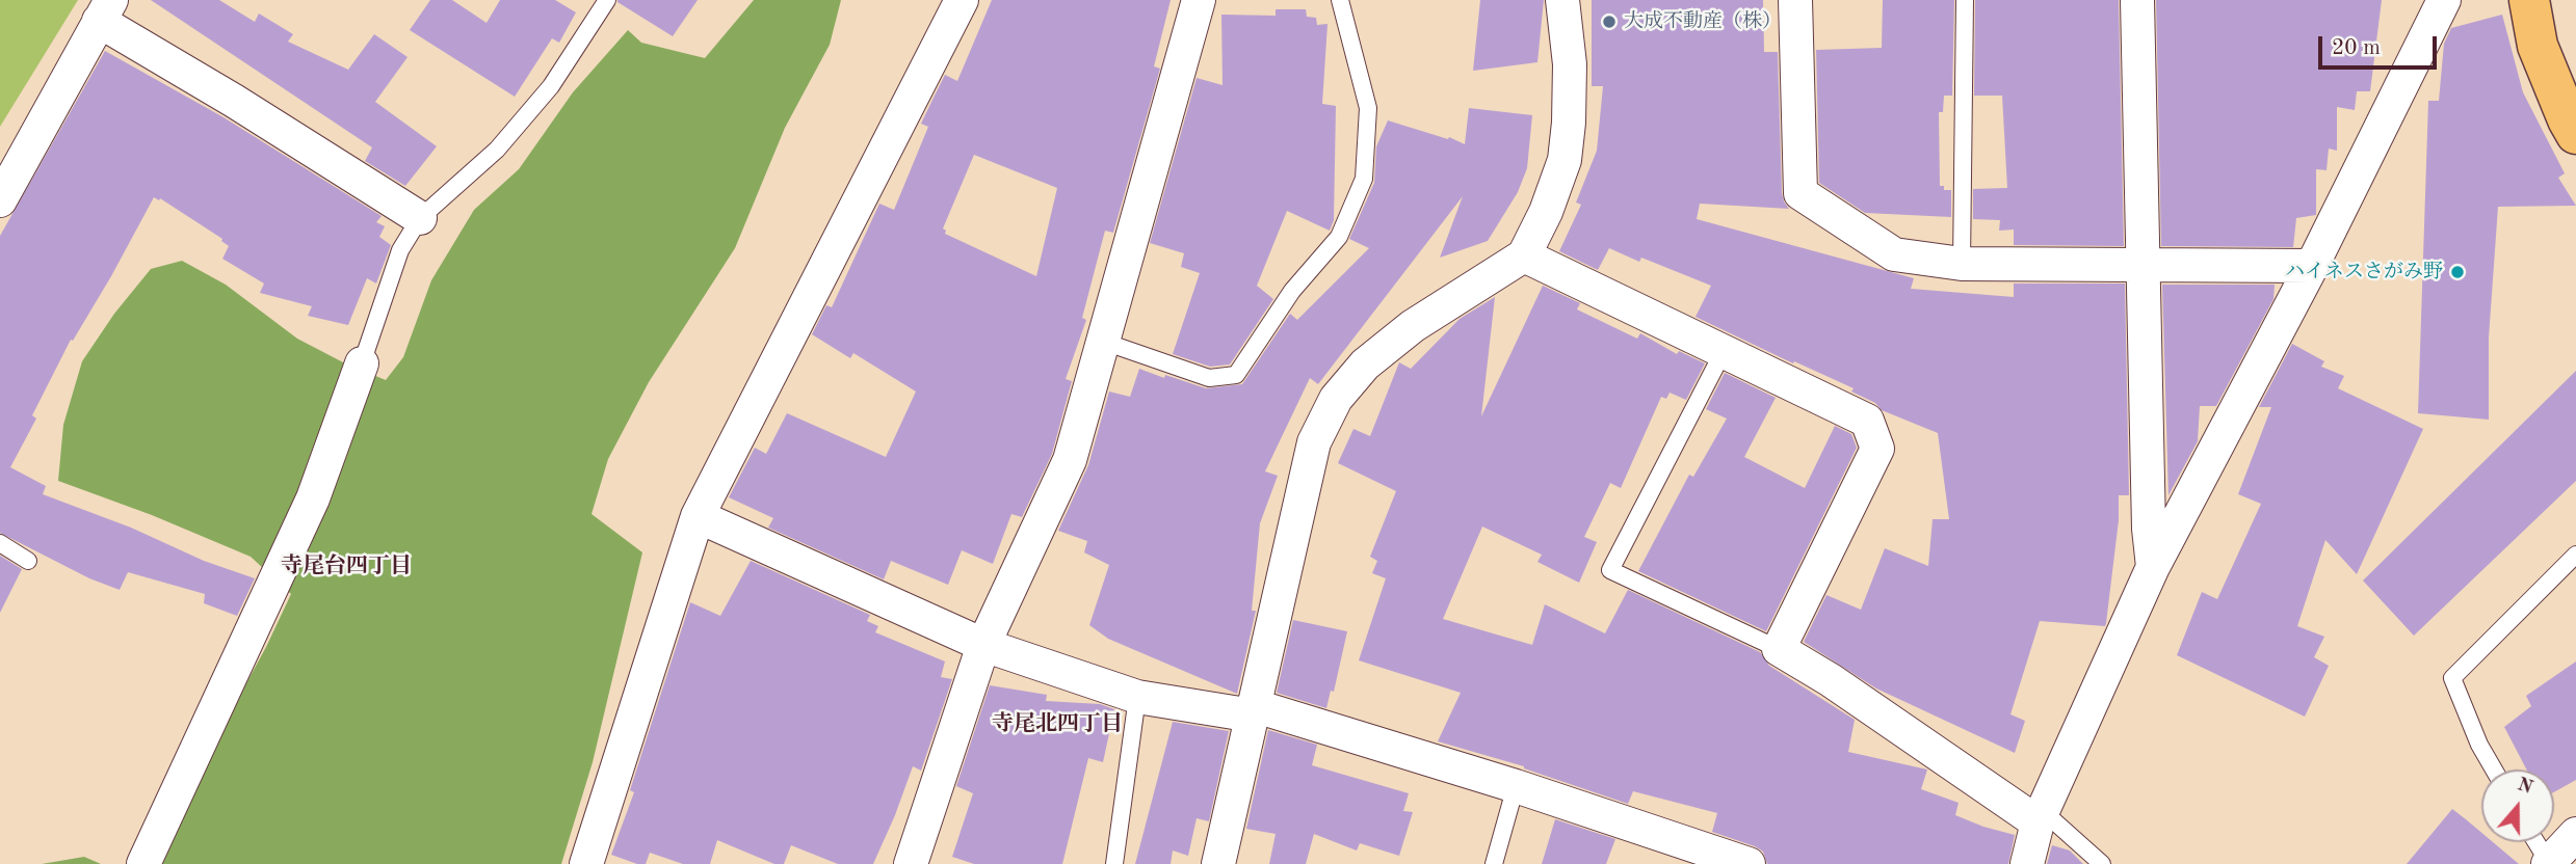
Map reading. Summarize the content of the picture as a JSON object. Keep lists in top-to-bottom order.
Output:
{
  "districts": ["寺尾台四丁目", "寺尾北四丁目"],
  "places": ["大成不動産（株）", "ハイネスさがみ野"],
  "scale_bar": "20 m",
  "north": "top"
}
